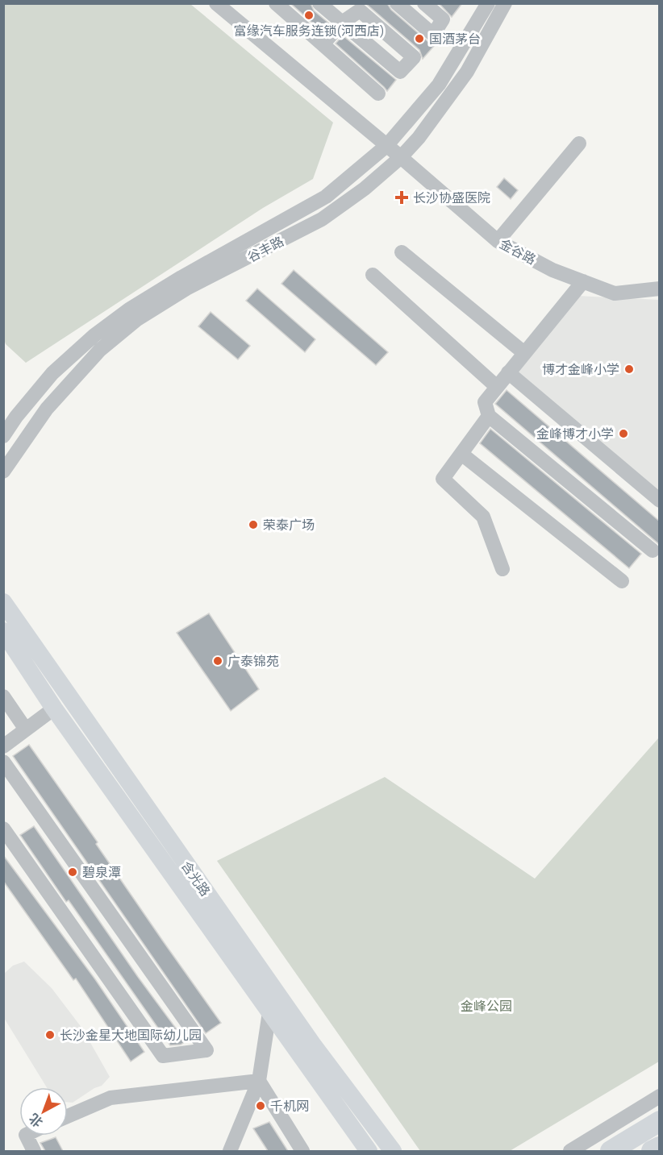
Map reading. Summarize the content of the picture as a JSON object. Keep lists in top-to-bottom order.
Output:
{
  "streets": {
    "main road": ["含光路"],
    "street": ["谷丰路", "金谷路"]
  },
  "crossings": [
    ["谷丰路", "金谷路"]
  ],
  "parks": ["金峰公园"],
  "places": {
    "other": [
      "富缘汽车服务连锁(河西店)",
      "国酒茅台",
      "博才金峰小学",
      "金峰博才小学",
      "荣泰广场",
      "广泰锦苑",
      "碧泉潭",
      "长沙金星大地国际幼儿园",
      "千机网"
    ],
    "health": ["长沙协盛医院"]
  },
  "north": "bottom left"
}
